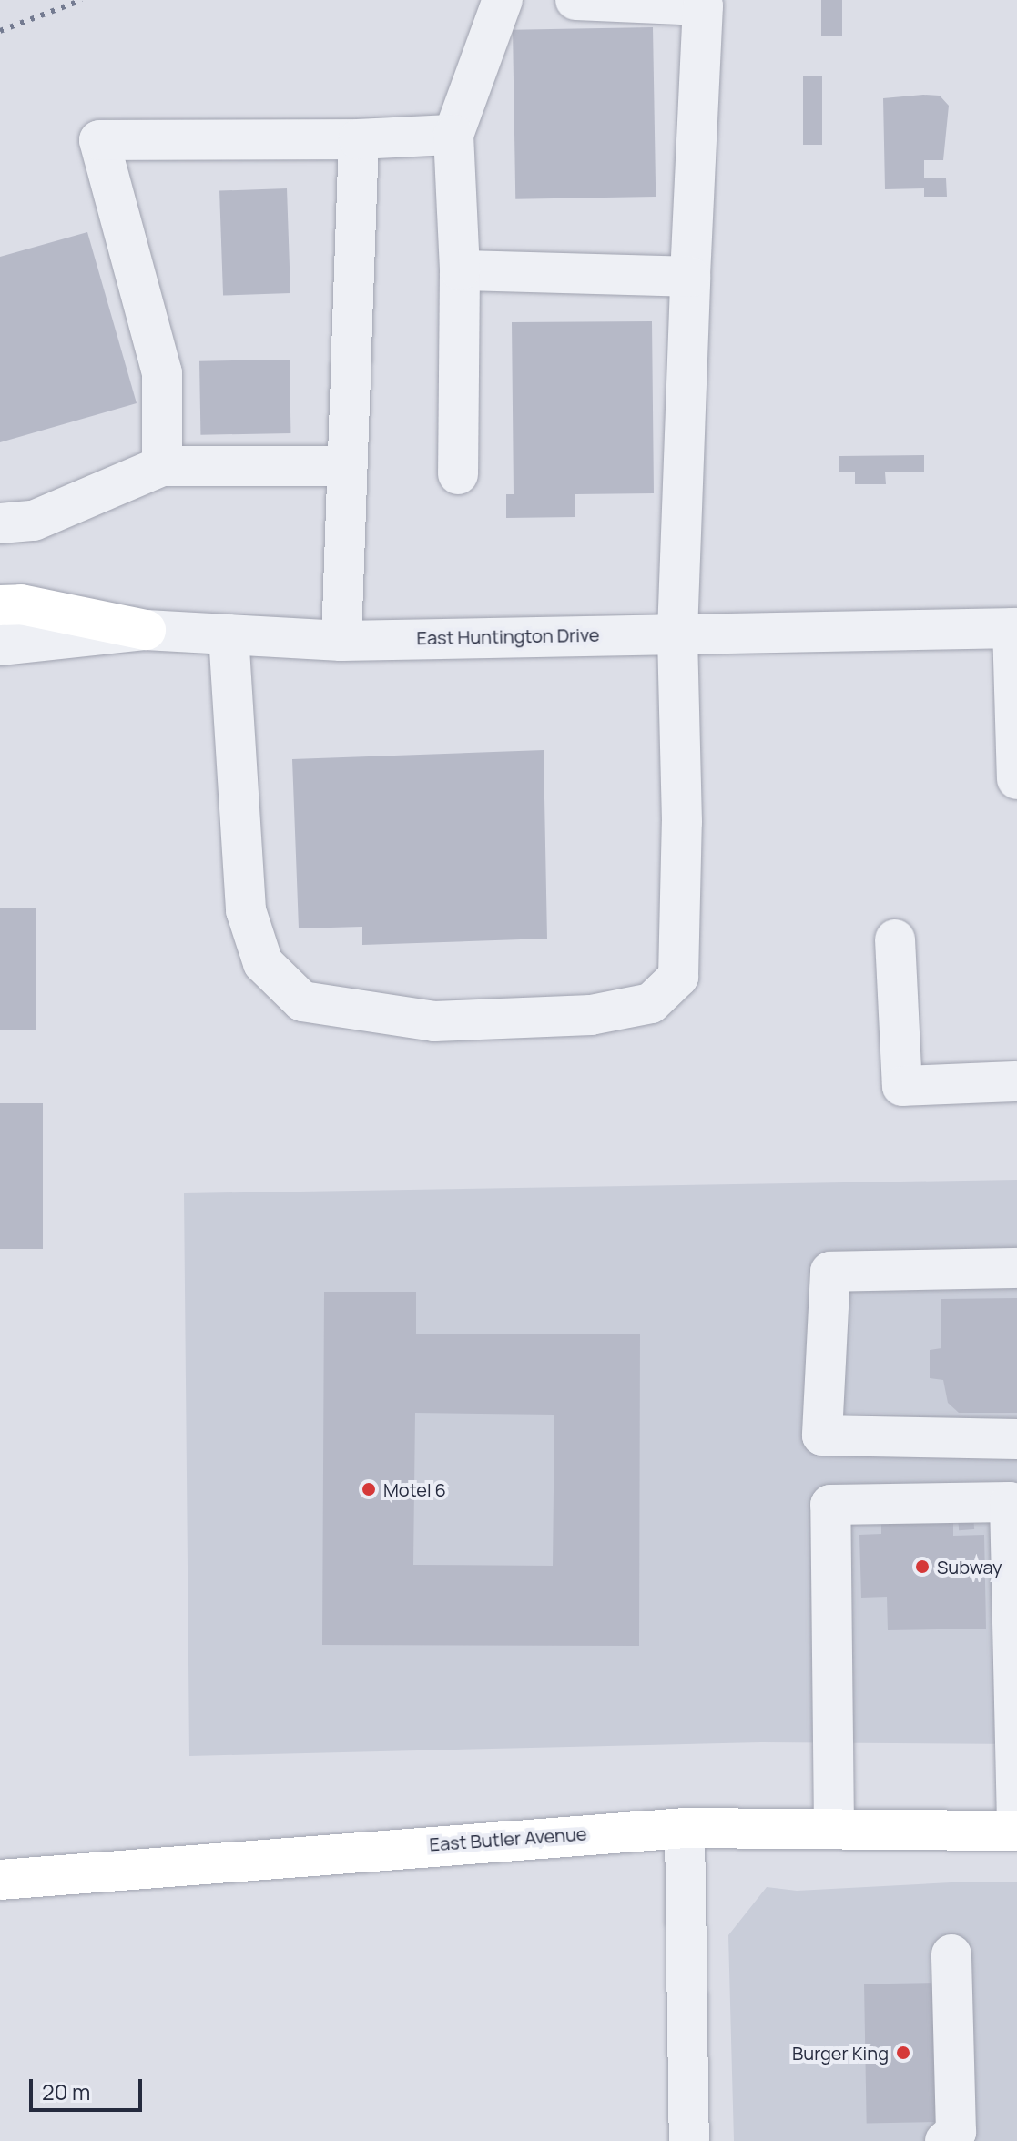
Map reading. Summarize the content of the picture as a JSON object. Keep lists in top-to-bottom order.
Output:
{
  "streets": {
    "main road": ["East Butler Avenue"],
    "street": ["East Huntington Drive"]
  },
  "places": ["Motel 6", "Subway", "Burger King"],
  "scale_bar": "20 m"
}
